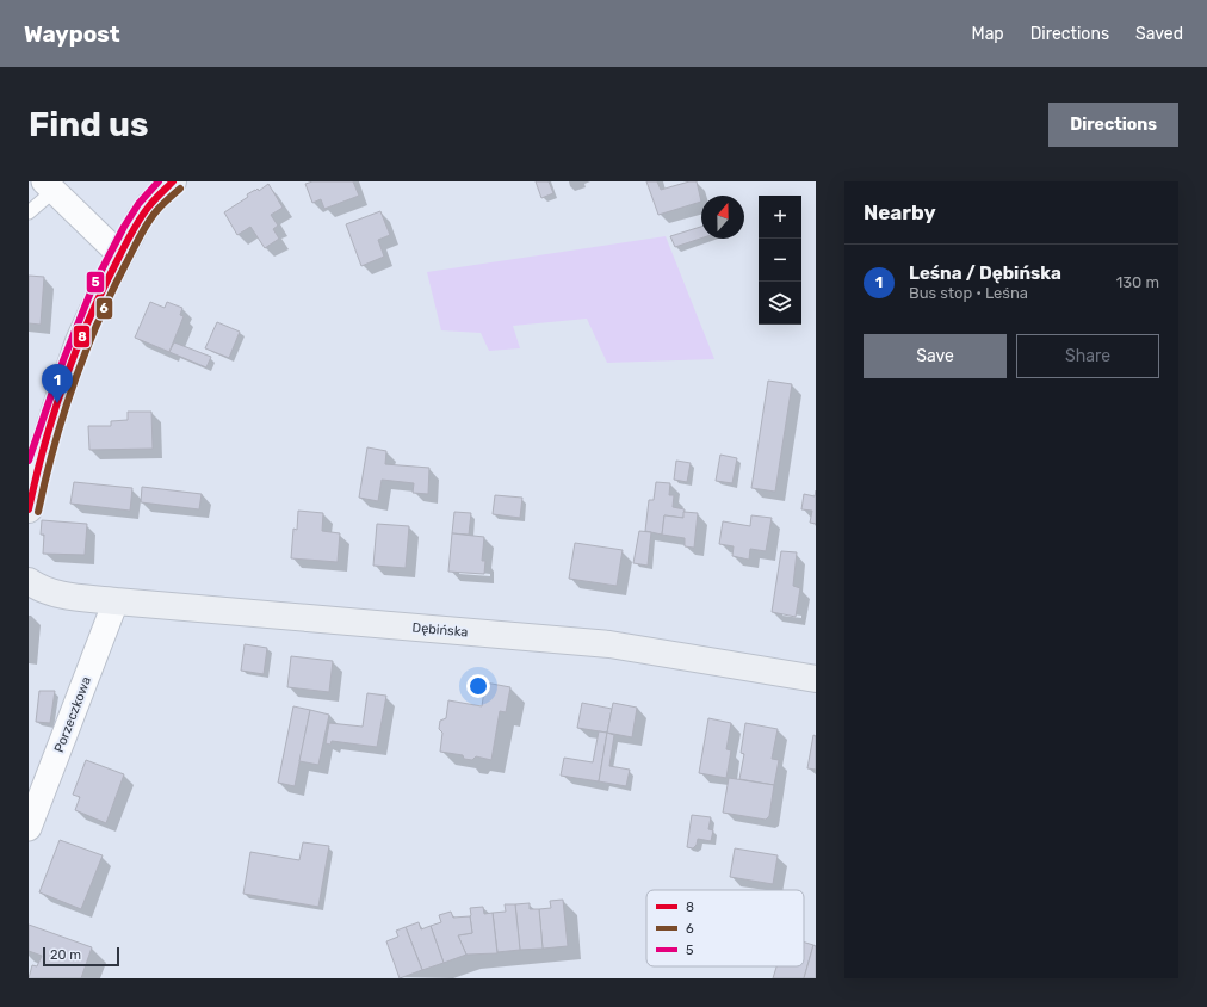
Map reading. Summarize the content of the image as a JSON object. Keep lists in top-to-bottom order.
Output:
{
  "streets": {
    "street": ["Dębińska", "Porzeczkowa"]
  },
  "crossings": [
    ["Dębińska", "Porzeczkowa"]
  ],
  "lines": ["transit line 8", "transit line 5", "transit line 6"],
  "legend": ["8", "6", "5"],
  "scale_bar": "20 m",
  "north": "top",
  "page": {
    "header": "Waypost",
    "nav": ["Map", "Directions", "Saved"],
    "buttons": [
      "Directions",
      ["Save", "Share"]
    ],
    "title": "Find us",
    "heading": "Nearby",
    "map_buttons": ["+", "−"],
    "list": [
      {
        "mark": "1",
        "name": "Leśna / Dębińska",
        "note": "Bus stop · Leśna",
        "value": "130 m"
      }
    ],
    "pins": "1",
    "scale": "20 m"
  }
}
